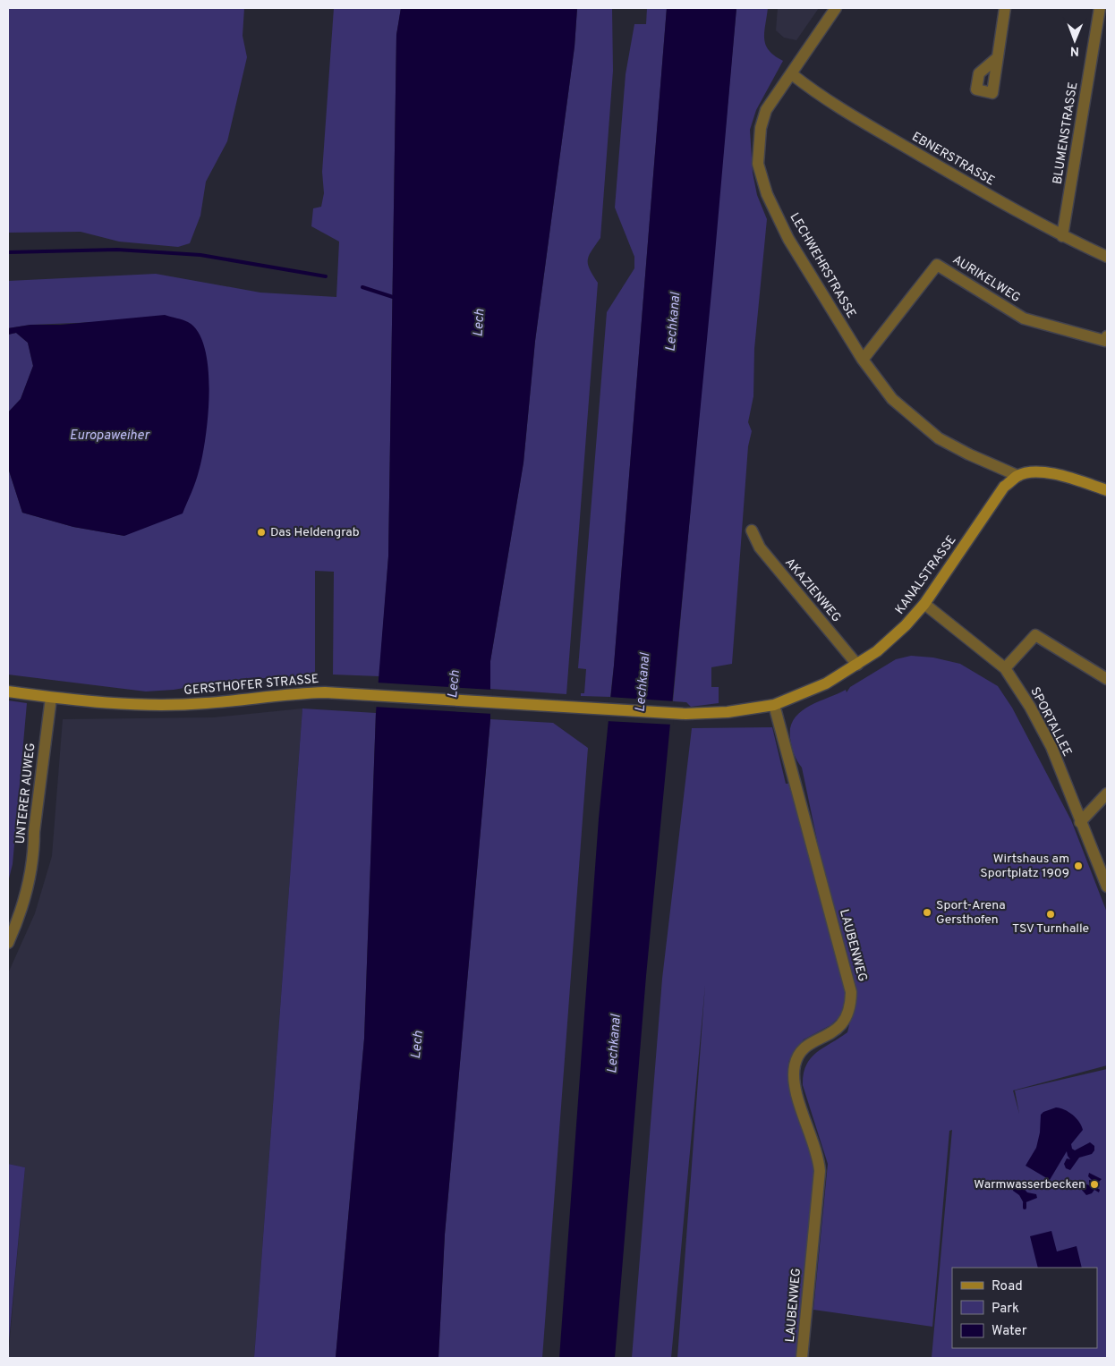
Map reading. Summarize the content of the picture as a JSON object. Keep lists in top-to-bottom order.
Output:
{
  "streets": {
    "main road": ["KANALSTRASSE", "GERSTHOFER STRASSE"],
    "street": [
      "BLUMENSTRASSE",
      "EBNERSTRASSE",
      "LECHWEHRSTRASSE",
      "AURIKELWEG",
      "AKAZIENWEG",
      "SPORTALLEE",
      "UNTERER AUWEG",
      "LAUBENWEG"
    ]
  },
  "crossings": [
    ["BLUMENSTRASSE", "EBNERSTRASSE"],
    ["EBNERSTRASSE", "LECHWEHRSTRASSE"],
    ["LECHWEHRSTRASSE", "AURIKELWEG"],
    ["LECHWEHRSTRASSE", "KANALSTRASSE"],
    ["KANALSTRASSE", "AKAZIENWEG"],
    ["KANALSTRASSE", "GERSTHOFER STRASSE"],
    ["KANALSTRASSE", "SPORTALLEE"],
    ["KANALSTRASSE", "LAUBENWEG"],
    ["GERSTHOFER STRASSE", "UNTERER AUWEG"]
  ],
  "water": ["Lechkanal", "Lech", "Europaweiher"],
  "places": [
    "Das Heldengrab",
    "Wirtshaus am Sportplatz 1909",
    "Sport-Arena Gersthofen",
    "TSV Turnhalle",
    "Warmwasserbecken"
  ],
  "legend": ["Road", "Park", "Water"],
  "north": "bottom"
}
